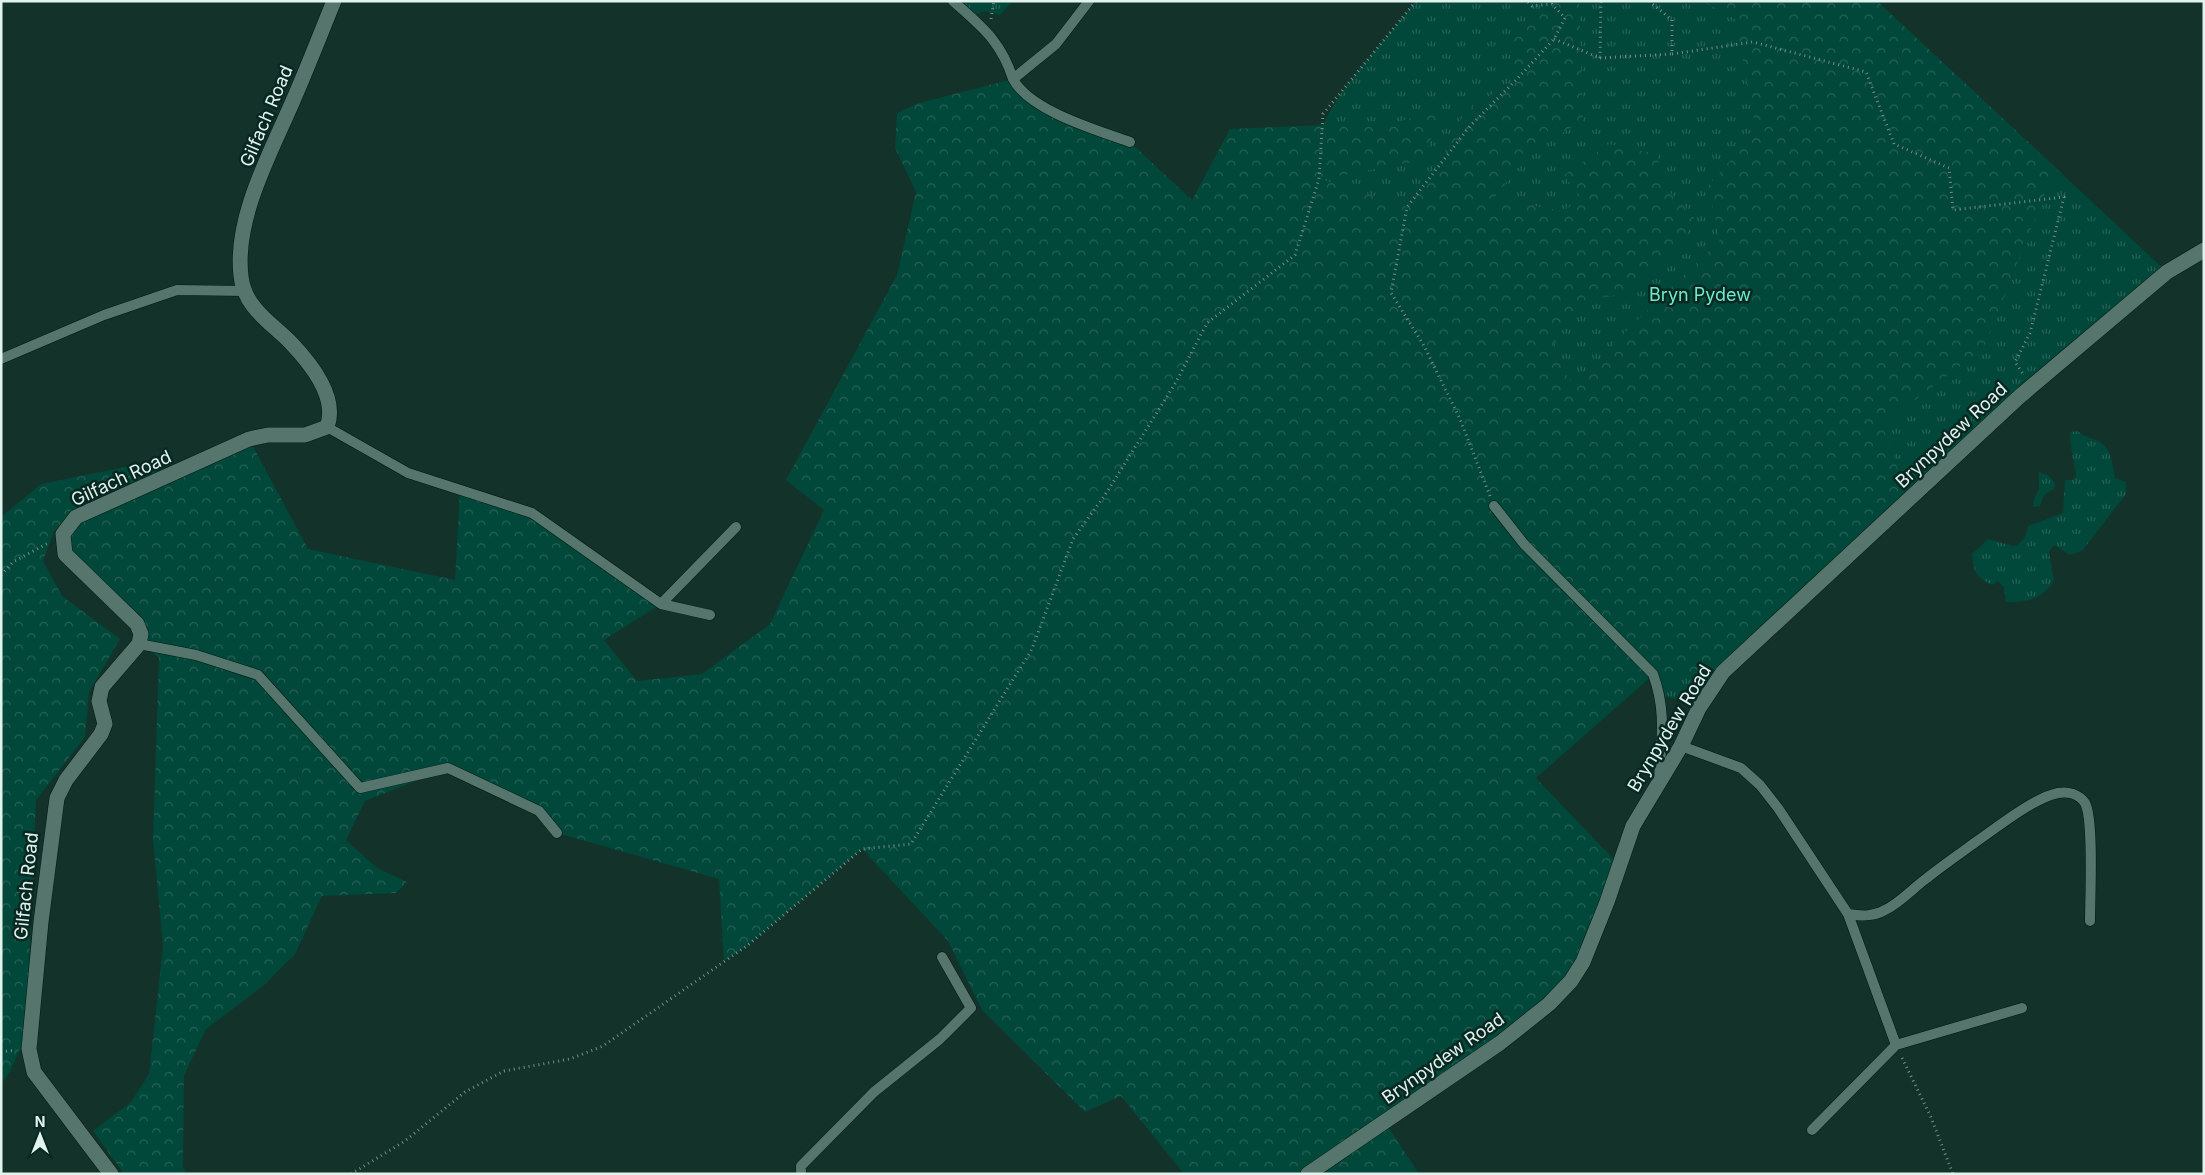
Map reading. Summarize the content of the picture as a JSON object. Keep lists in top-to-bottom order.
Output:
{
  "streets": {
    "street": ["Gilfach Road", "Brynpydew Road"]
  },
  "parks": ["Bryn Pydew"],
  "north": "top"
}
